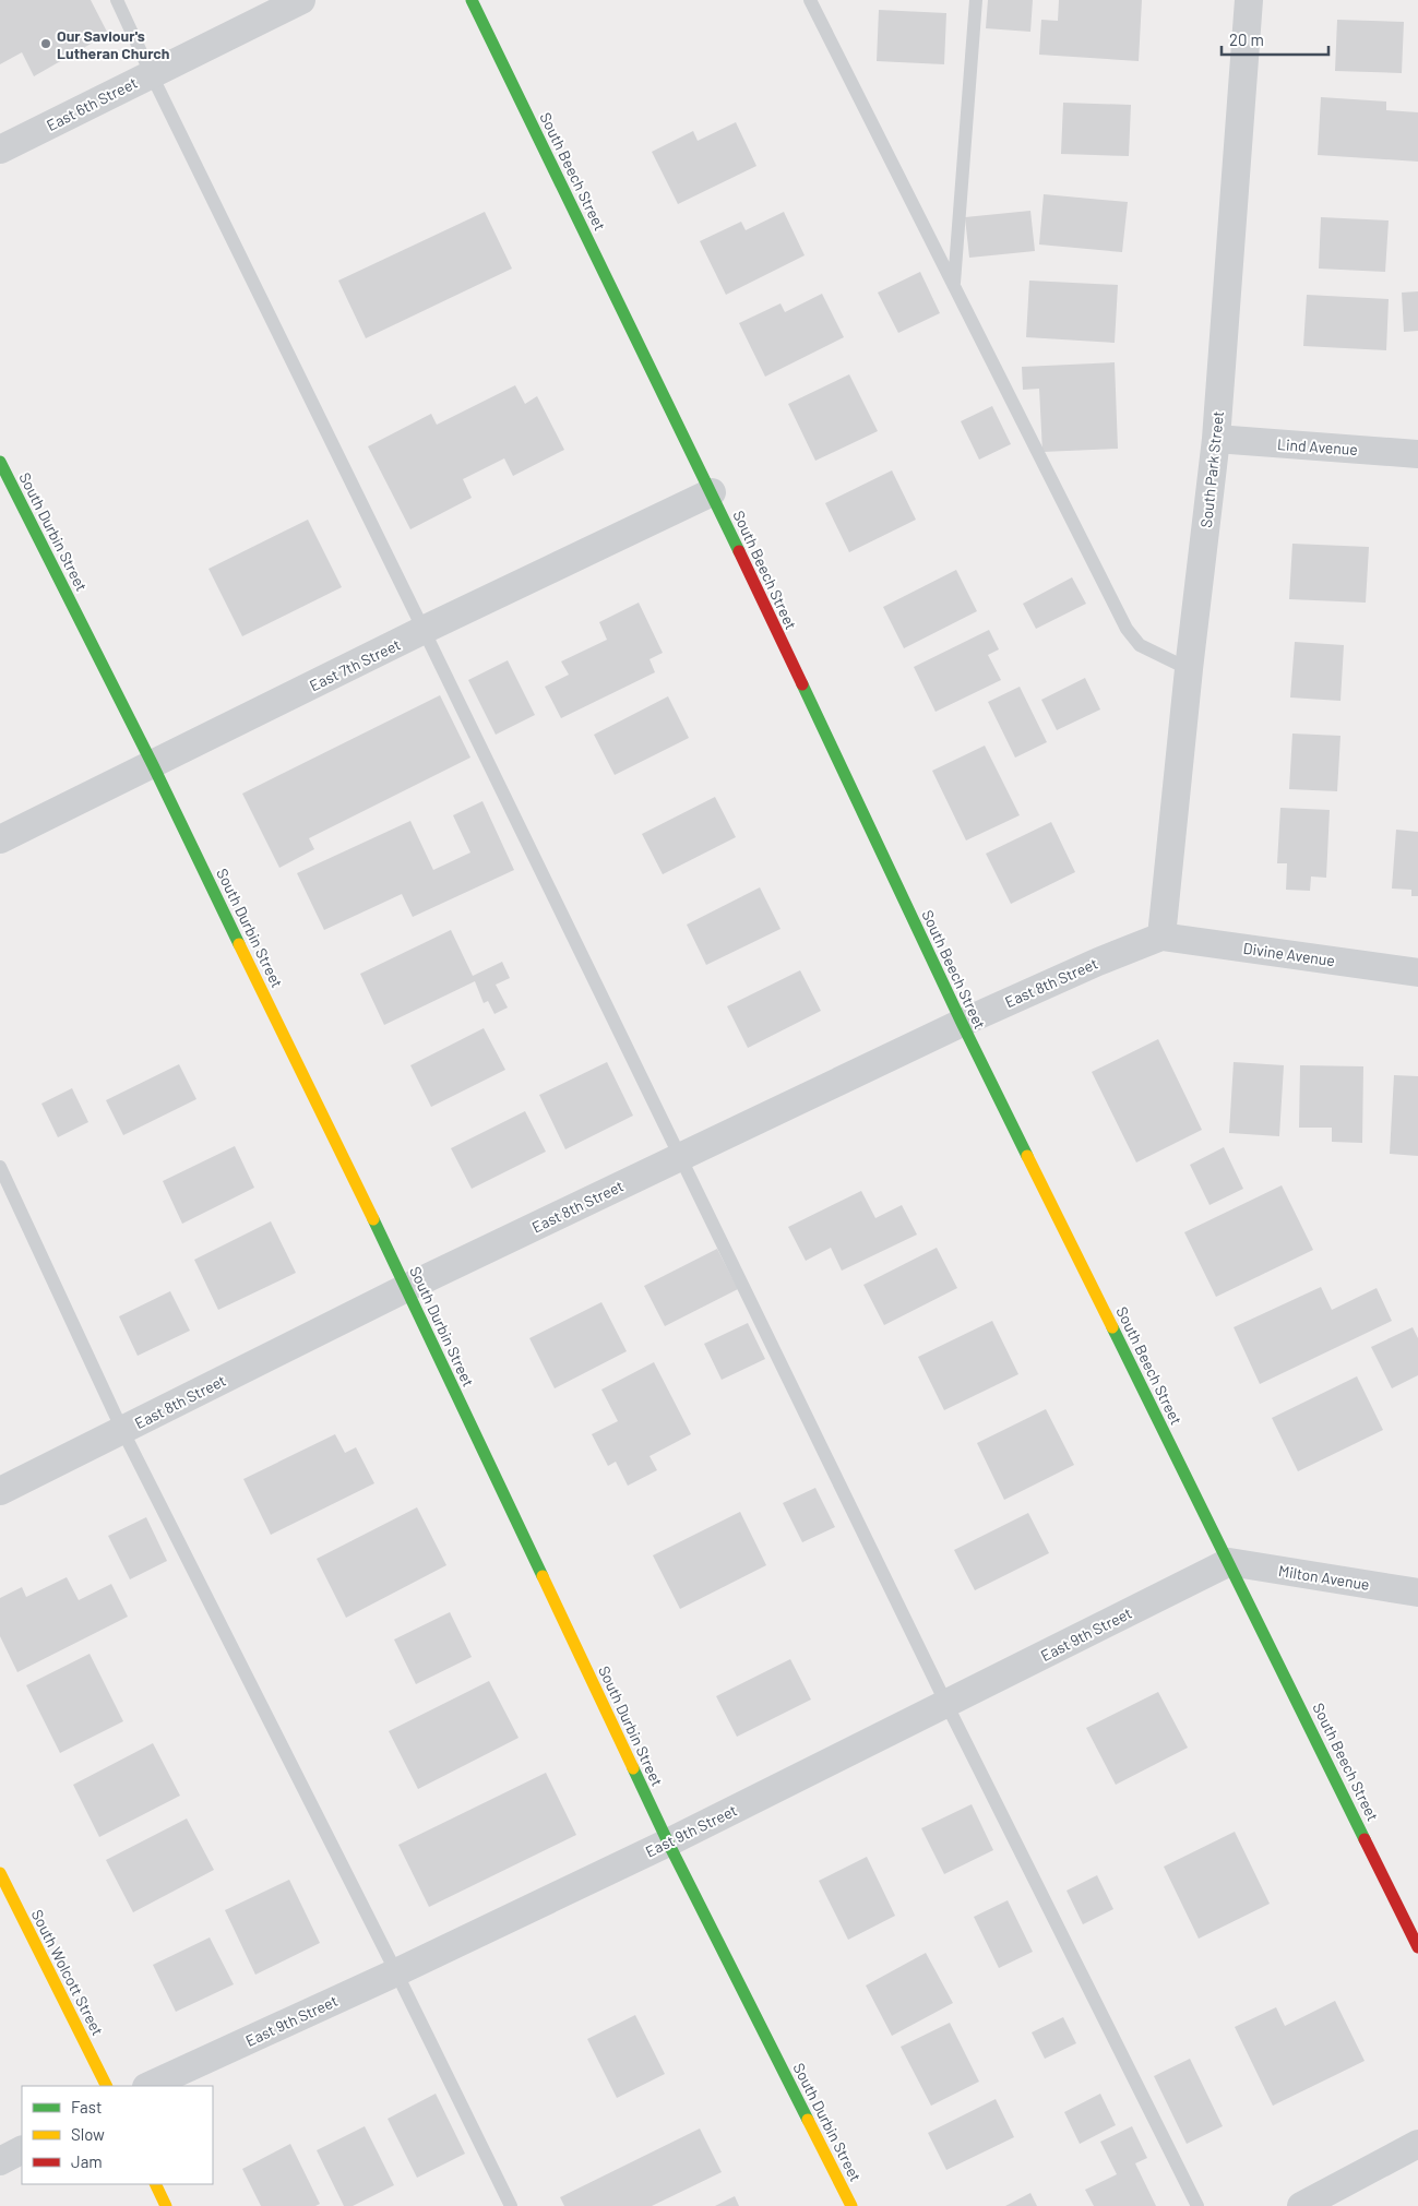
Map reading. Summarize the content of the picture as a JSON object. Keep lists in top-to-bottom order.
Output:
{
  "streets": {
    "street": [
      "East 6th Street",
      "South Beech Street",
      "Lind Avenue",
      "South Park Street",
      "South Durbin Street",
      "East 7th Street",
      "Divine Avenue",
      "East 8th Street",
      "Milton Avenue",
      "East 9th Street",
      "South Wolcott Street"
    ]
  },
  "crossings": [
    ["South Beech Street", "East 7th Street"],
    ["South Beech Street", "East 8th Street"],
    ["South Beech Street", "Milton Avenue"],
    ["South Beech Street", "East 9th Street"],
    ["Lind Avenue", "South Park Street"],
    ["South Park Street", "Divine Avenue"],
    ["South Park Street", "East 8th Street"],
    ["South Durbin Street", "East 7th Street"],
    ["South Durbin Street", "East 8th Street"],
    ["South Durbin Street", "East 9th Street"],
    ["Divine Avenue", "East 8th Street"],
    ["Milton Avenue", "East 9th Street"]
  ],
  "places": ["Our Saviour's Lutheran Church"],
  "legend": ["Fast", "Slow", "Jam"],
  "scale_bar": "20 m"
}
